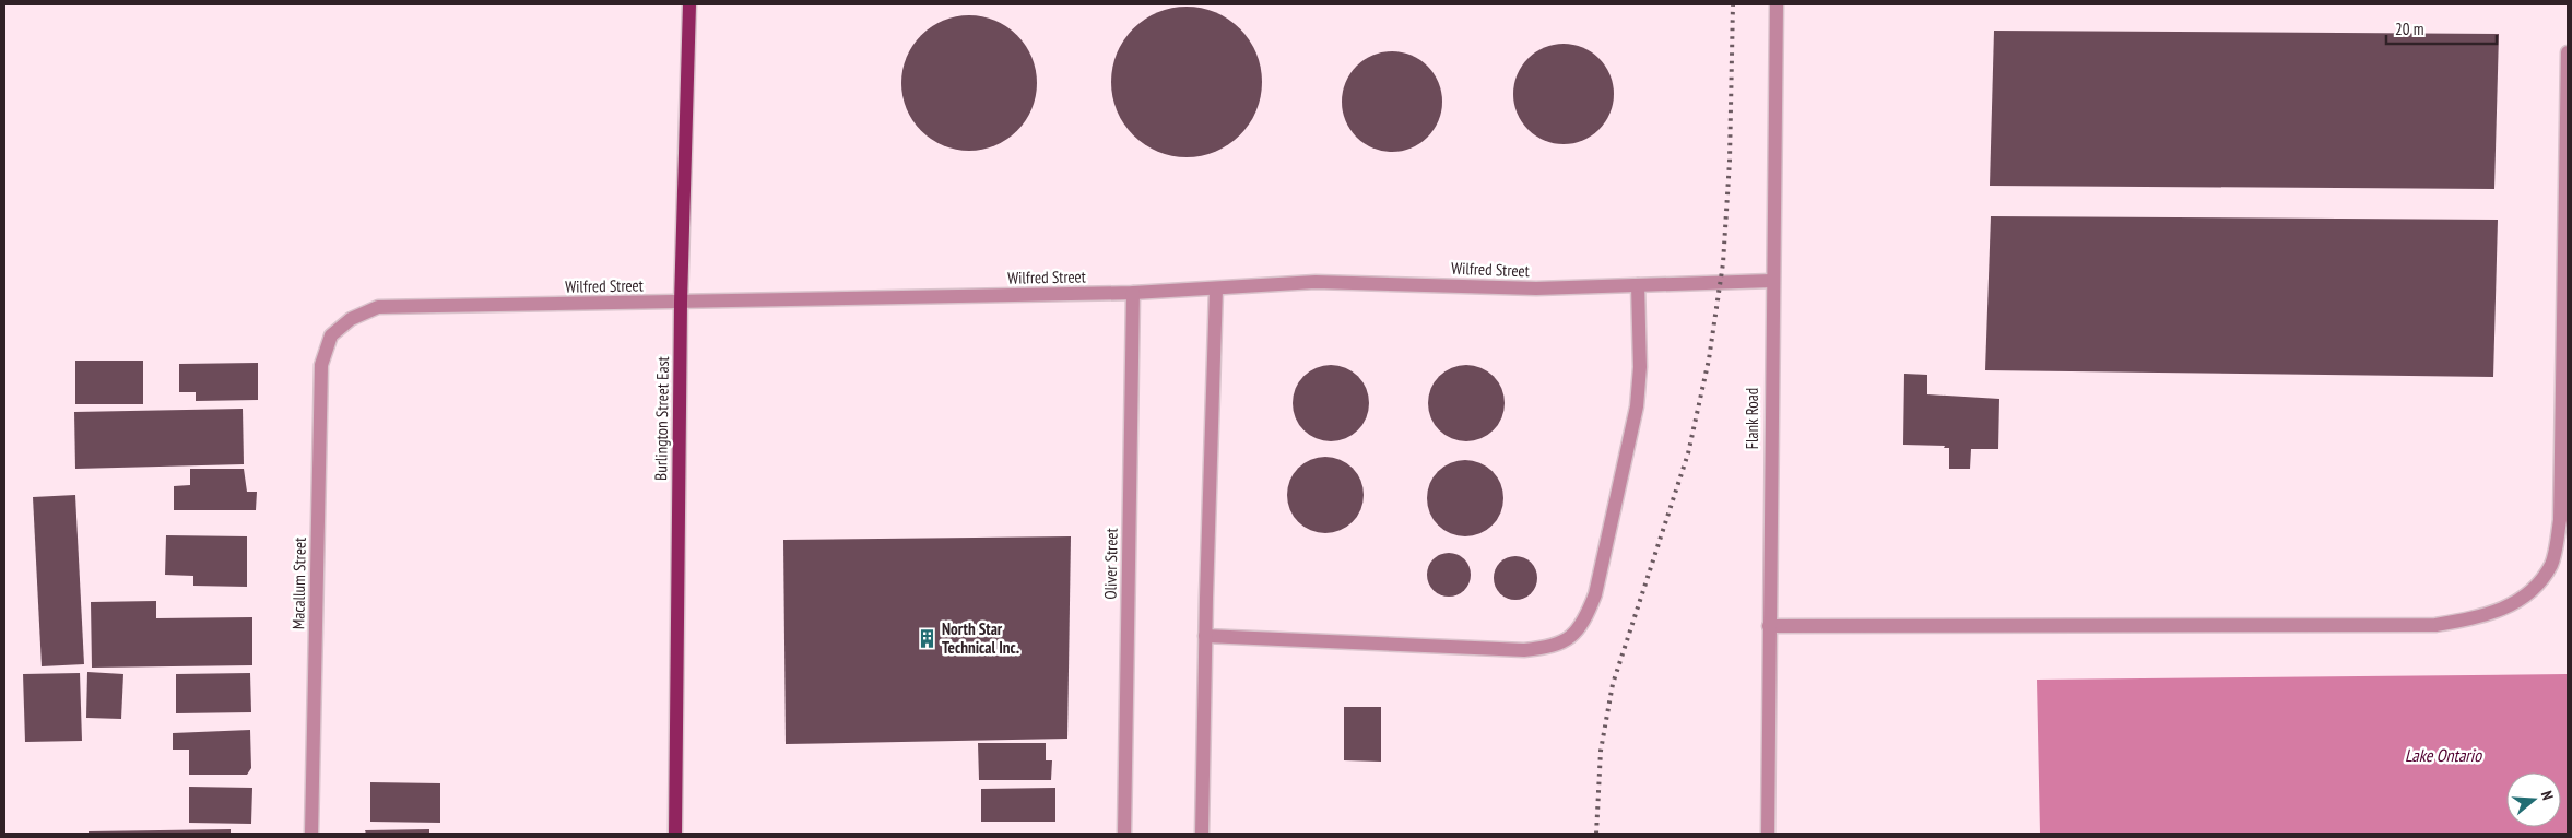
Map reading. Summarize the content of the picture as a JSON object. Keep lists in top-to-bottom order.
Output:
{
  "streets": {
    "main road": ["Burlington Street East"],
    "street": [
      "Wilfred Street",
      "Flank Road",
      "Oliver Street",
      "Macallum Street"
    ]
  },
  "crossings": [
    ["Wilfred Street", "Burlington Street East"],
    ["Wilfred Street", "Flank Road"],
    ["Wilfred Street", "Oliver Street"],
    ["Wilfred Street", "Macallum Street"]
  ],
  "water": ["Lake Ontario"],
  "places": {
    "building": ["North Star Technical Inc."]
  },
  "scale_bar": "20 m",
  "north": "right"
}
